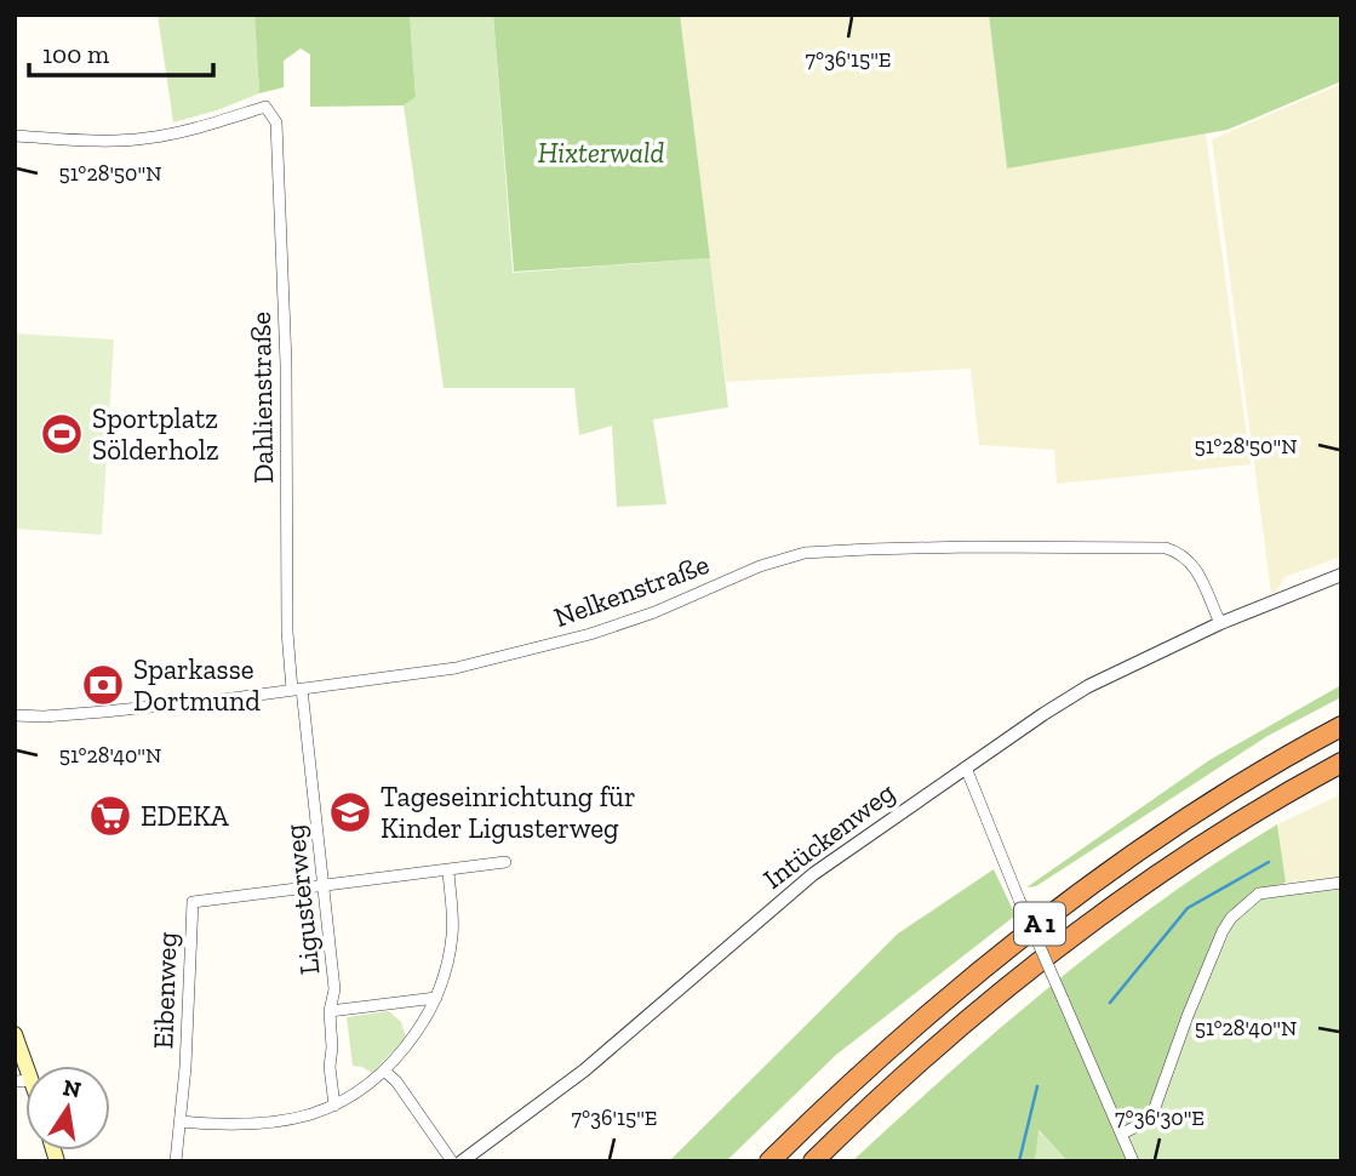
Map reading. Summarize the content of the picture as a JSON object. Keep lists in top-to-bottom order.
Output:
{
  "streets": {
    "highway": ["A 1"],
    "street": [
      "Dahlienstraße",
      "Nelkenstraße",
      "Intückenweg",
      "Ligusterweg",
      "Eibenweg"
    ]
  },
  "crossings": [
    ["Dahlienstraße", "Nelkenstraße"],
    ["Dahlienstraße", "Ligusterweg"],
    ["Nelkenstraße", "Intückenweg"],
    ["Nelkenstraße", "Ligusterweg"],
    ["Ligusterweg", "Eibenweg"]
  ],
  "parks": ["Hixterwald"],
  "places": {
    "sports": ["Sportplatz Sölderholz"],
    "bank": ["Sparkasse Dortmund"],
    "school or university": ["Tageseinrichtung für Kinder Ligusterweg"],
    "supermarket": ["EDEKA"]
  },
  "scale_bar": "100 m",
  "north": "top",
  "coordinates": [
    "7°36'15\"E",
    "51°28'50\"N",
    "51°28'40\"N",
    "7°36'30\"E"
  ]
}
